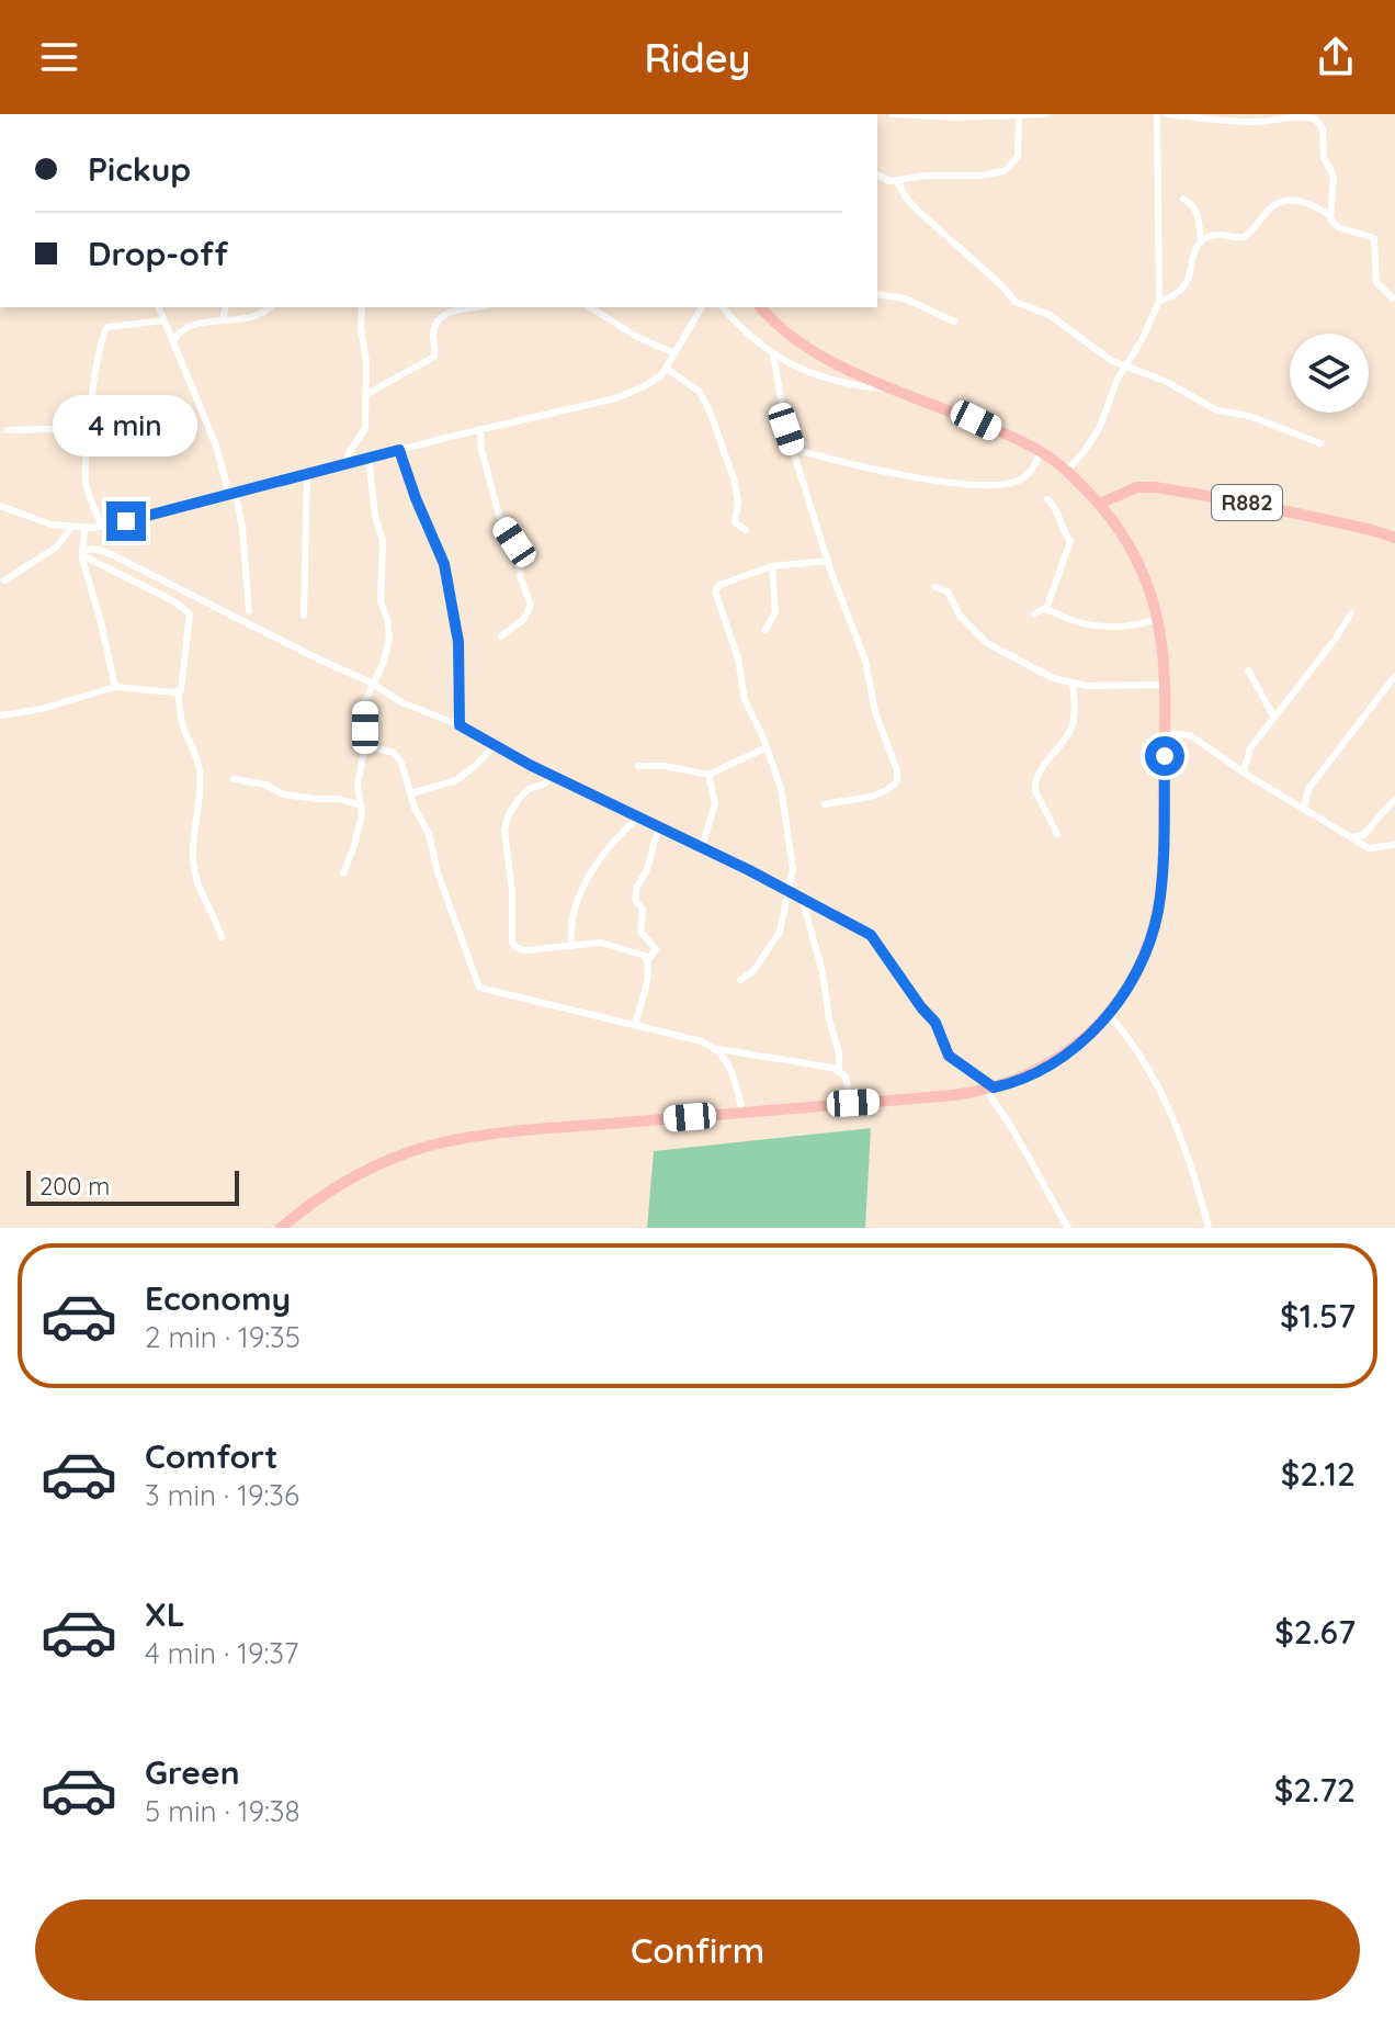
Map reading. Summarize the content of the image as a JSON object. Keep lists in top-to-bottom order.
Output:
{
  "streets": {
    "main road": ["R882"]
  },
  "scale_bar": "200 m",
  "page": {
    "header": "Ridey",
    "banner": ["Pickup", "Drop-off"],
    "bubble": "4 min",
    "scale": "200 m",
    "list": [
      {
        "name": "Economy",
        "note": "2 min · 19:35",
        "value": "$1.57"
      },
      {
        "name": "Comfort",
        "note": "3 min · 19:36",
        "value": "$2.12"
      },
      {
        "name": "XL",
        "note": "4 min · 19:37",
        "value": "$2.67"
      },
      {
        "name": "Green",
        "note": "5 min · 19:38",
        "value": "$2.72"
      }
    ],
    "buttons": "Confirm"
  }
}
